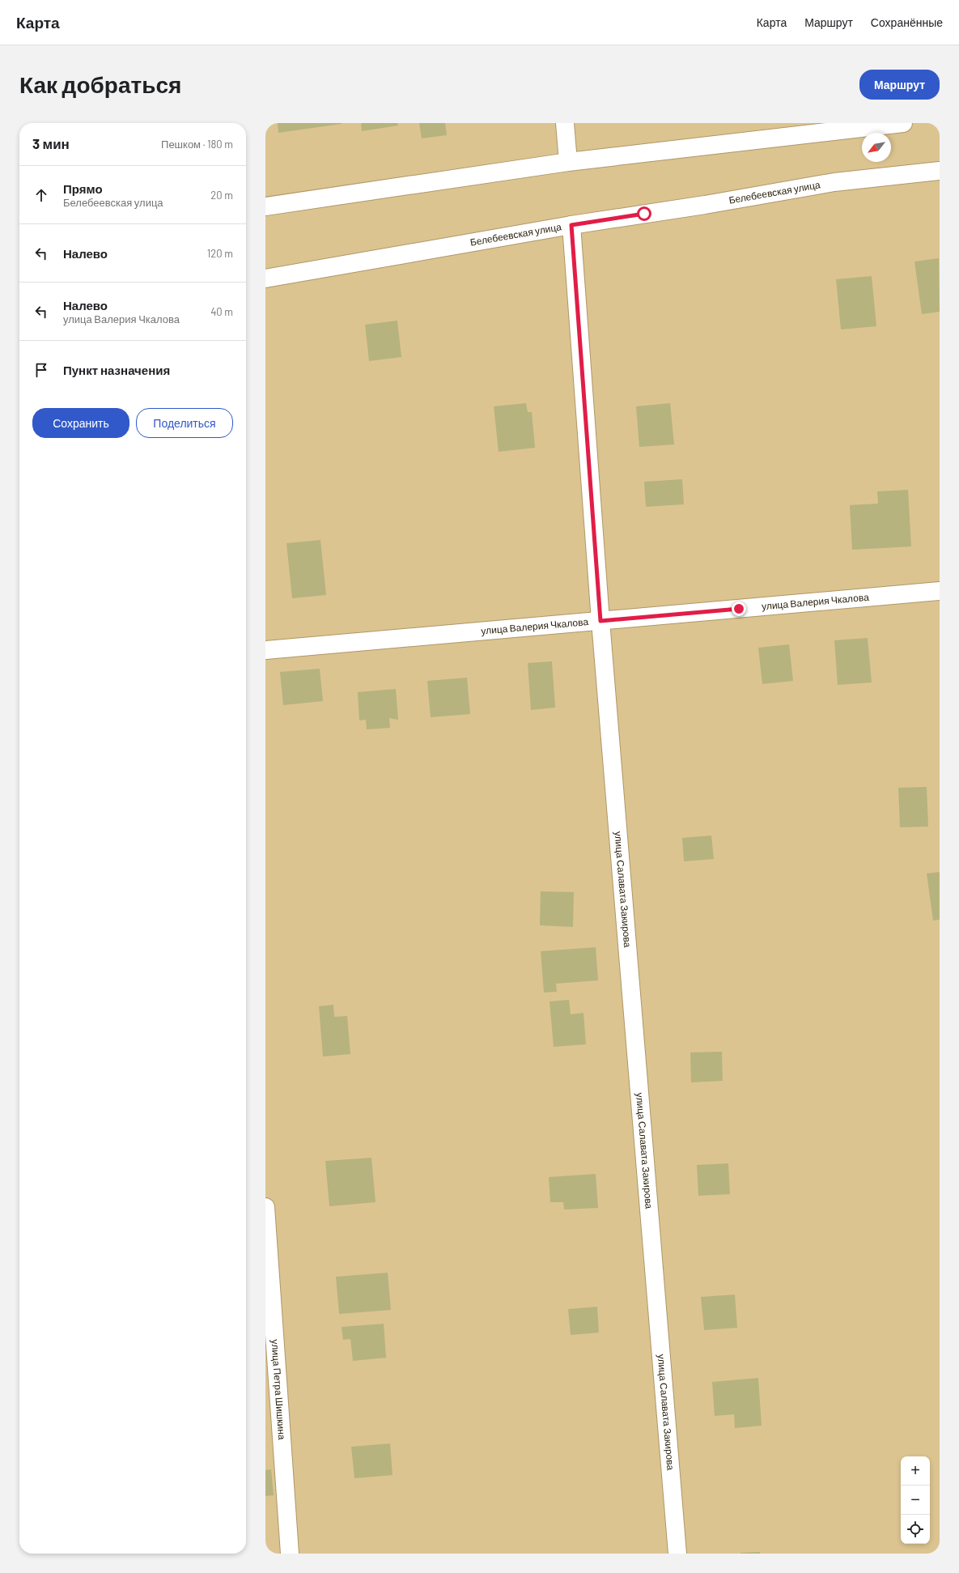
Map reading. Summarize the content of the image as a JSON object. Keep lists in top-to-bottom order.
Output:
{
  "streets": {
    "street": [
      "Белебеевская улица",
      "улица Валерия Чкалова",
      "улица Салавата Закирова",
      "улица Петра Шишкина"
    ]
  },
  "crossings": [
    ["Белебеевская улица", "улица Салавата Закирова"],
    ["улица Валерия Чкалова", "улица Салавата Закирова"]
  ],
  "north": "bottom left",
  "page": {
    "header": "Карта",
    "nav": ["Карта", "Маршрут", "Сохранённые"],
    "buttons": [
      "Маршрут",
      ["Сохранить", "Поделиться"]
    ],
    "title": "Как добраться",
    "heading": ["3 мин", "Пешком · 180 m"],
    "list": [
      ["Прямо", "Белебеевская улица", "20 m"],
      ["Налево", "120 m"],
      ["Налево", "улица Валерия Чкалова", "40 m"],
      "Пункт назначения"
    ],
    "map_buttons": ["+", "−"]
  }
}
